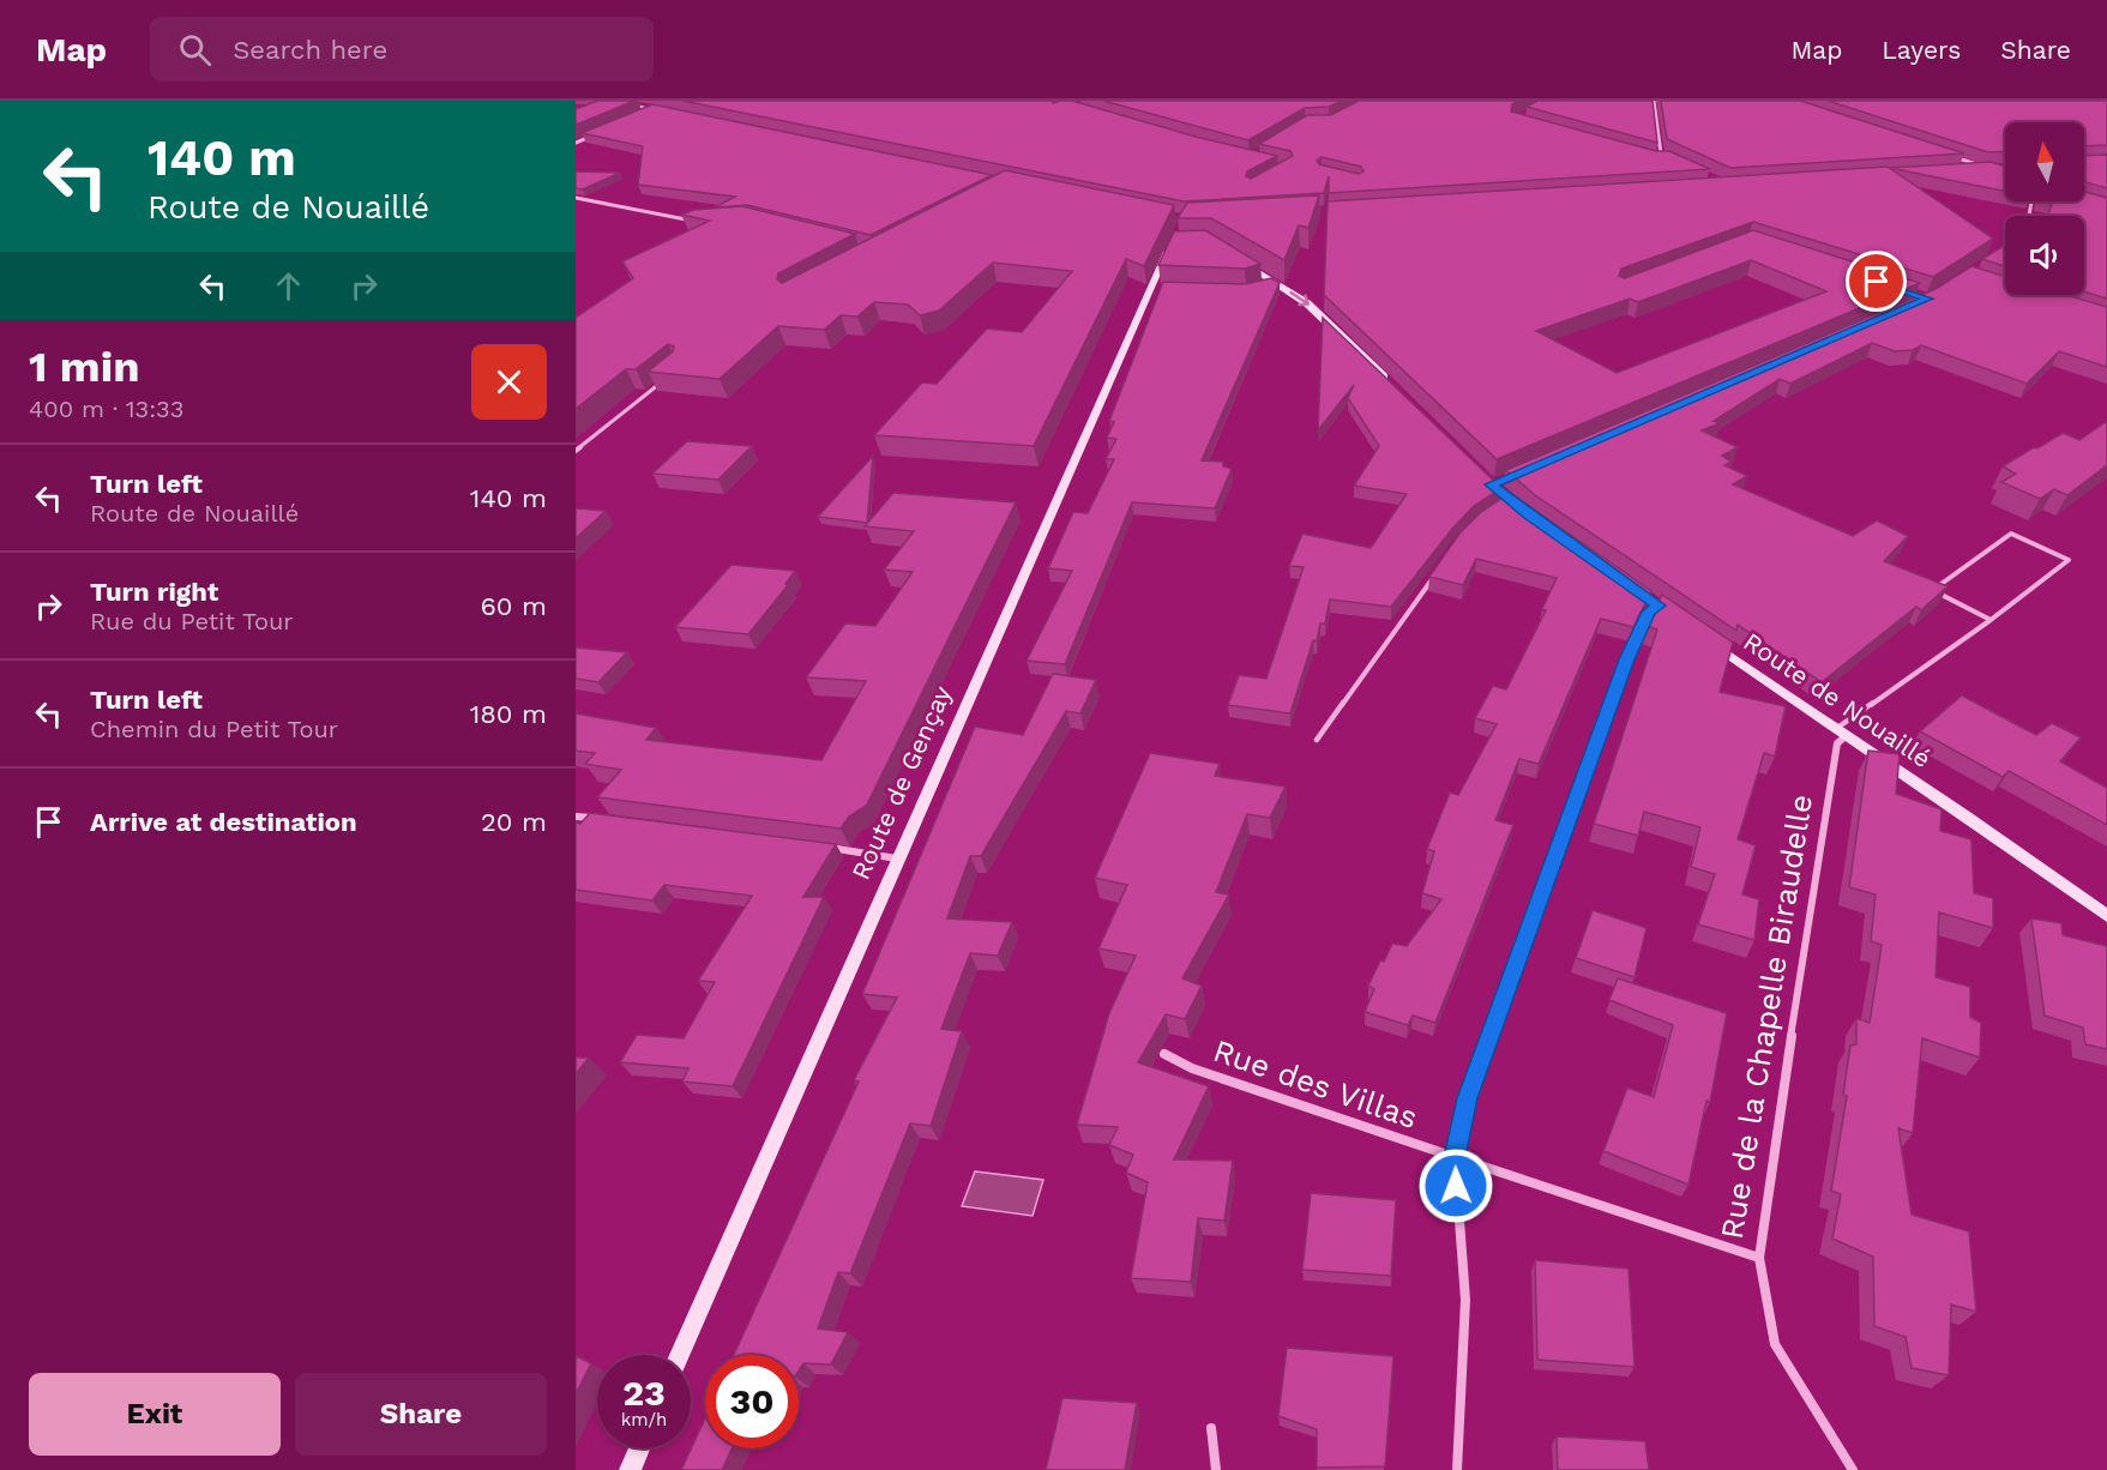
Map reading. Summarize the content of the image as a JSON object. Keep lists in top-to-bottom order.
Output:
{
  "streets": {
    "main road": ["Route de Nouaillé", "Route de Gençay"],
    "street": ["Rue de la Chapelle Biraudelle", "Rue des Villas"]
  },
  "crossings": [
    ["Route de Nouaillé", "Rue de la Chapelle Biraudelle"],
    ["Rue de la Chapelle Biraudelle", "Rue des Villas"]
  ],
  "north": "top",
  "page": {
    "header": "Map",
    "search": "Search here",
    "nav": ["Map", "Layers", "Share"],
    "turn": ["140 m", "Route de Nouaillé"],
    "heading": ["1 min", "400 m · 13:33"],
    "list": [
      {
        "name": "Turn left",
        "note": "Route de Nouaillé",
        "value": "140 m"
      },
      {
        "name": "Turn right",
        "note": "Rue du Petit Tour",
        "value": "60 m"
      },
      {
        "name": "Turn left",
        "note": "Chemin du Petit Tour",
        "value": "180 m"
      },
      {
        "name": "Arrive at destination",
        "value": "20 m"
      }
    ],
    "speed": "23 km/h",
    "limit": "30",
    "buttons": ["Exit", "Share"]
  }
}
